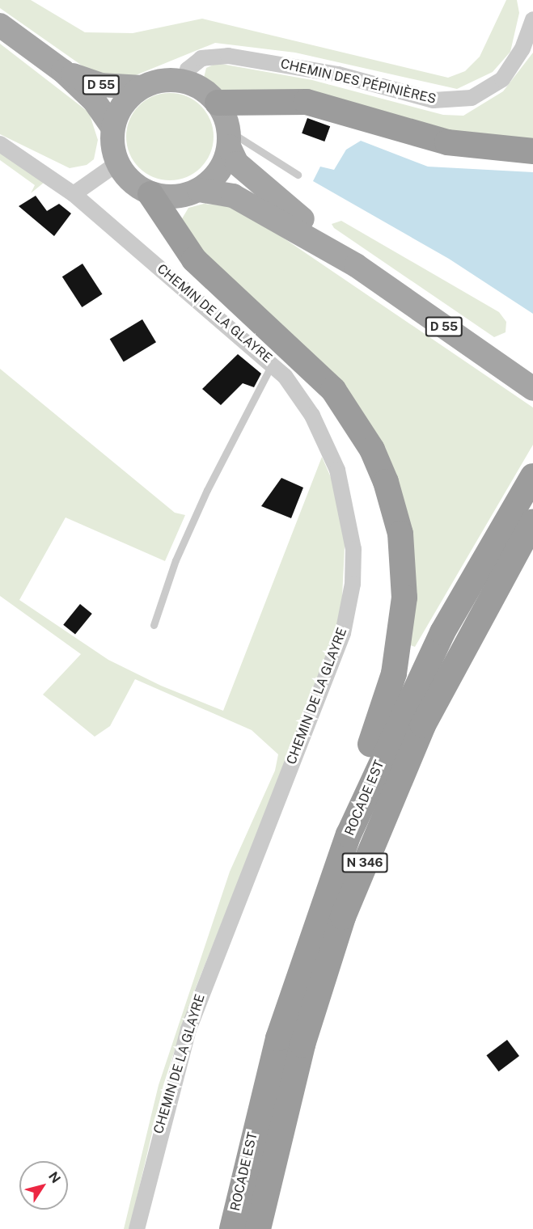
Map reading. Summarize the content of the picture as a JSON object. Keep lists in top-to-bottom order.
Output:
{
  "streets": {
    "highway": ["ROCADE EST", "N 346"],
    "main road": ["D 55"],
    "street": ["CHEMIN DES PÉPINIÈRES", "CHEMIN DE LA GLAYRE"]
  },
  "crossings": [
    ["CHEMIN DES PÉPINIÈRES", "D 55"]
  ],
  "north": "top right"
}
